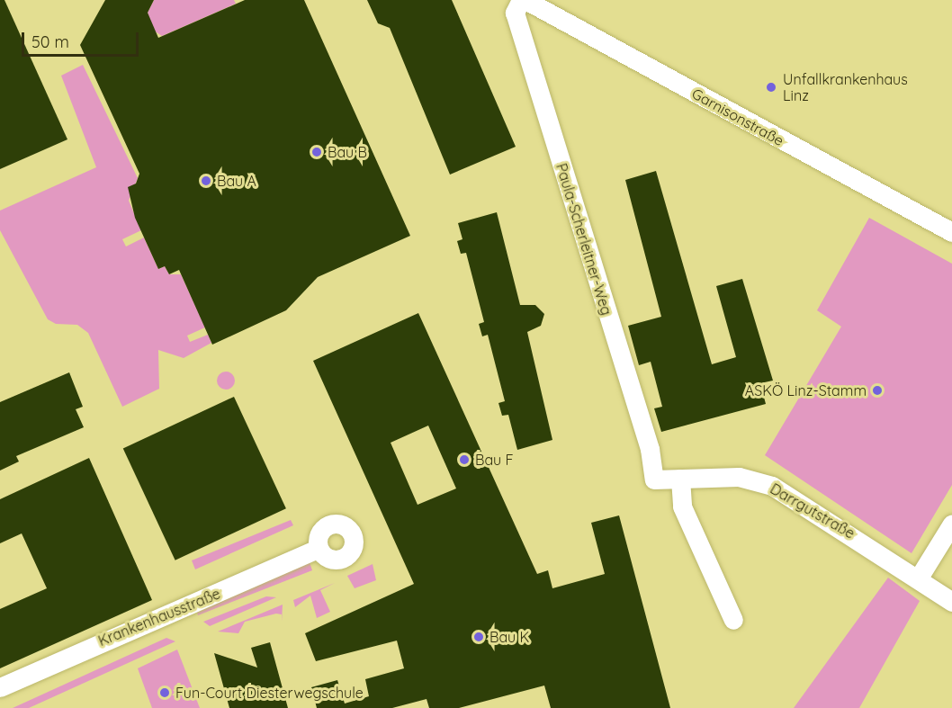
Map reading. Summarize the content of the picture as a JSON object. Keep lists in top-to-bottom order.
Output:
{
  "streets": {
    "street": [
      "Garnisonstraße",
      "Paula-Scherleitner-Weg",
      "Darrgutstraße",
      "Krankenhausstraße"
    ]
  },
  "crossings": [
    ["Paula-Scherleitner-Weg", "Darrgutstraße"]
  ],
  "places": [
    "Unfallkrankenhaus Linz",
    "Bau B",
    "Bau A",
    "ASKÖ Linz-Stamm",
    "Bau F",
    "Bau K",
    "Fun-Court Diesterwegschule"
  ],
  "scale_bar": "50 m"
}
